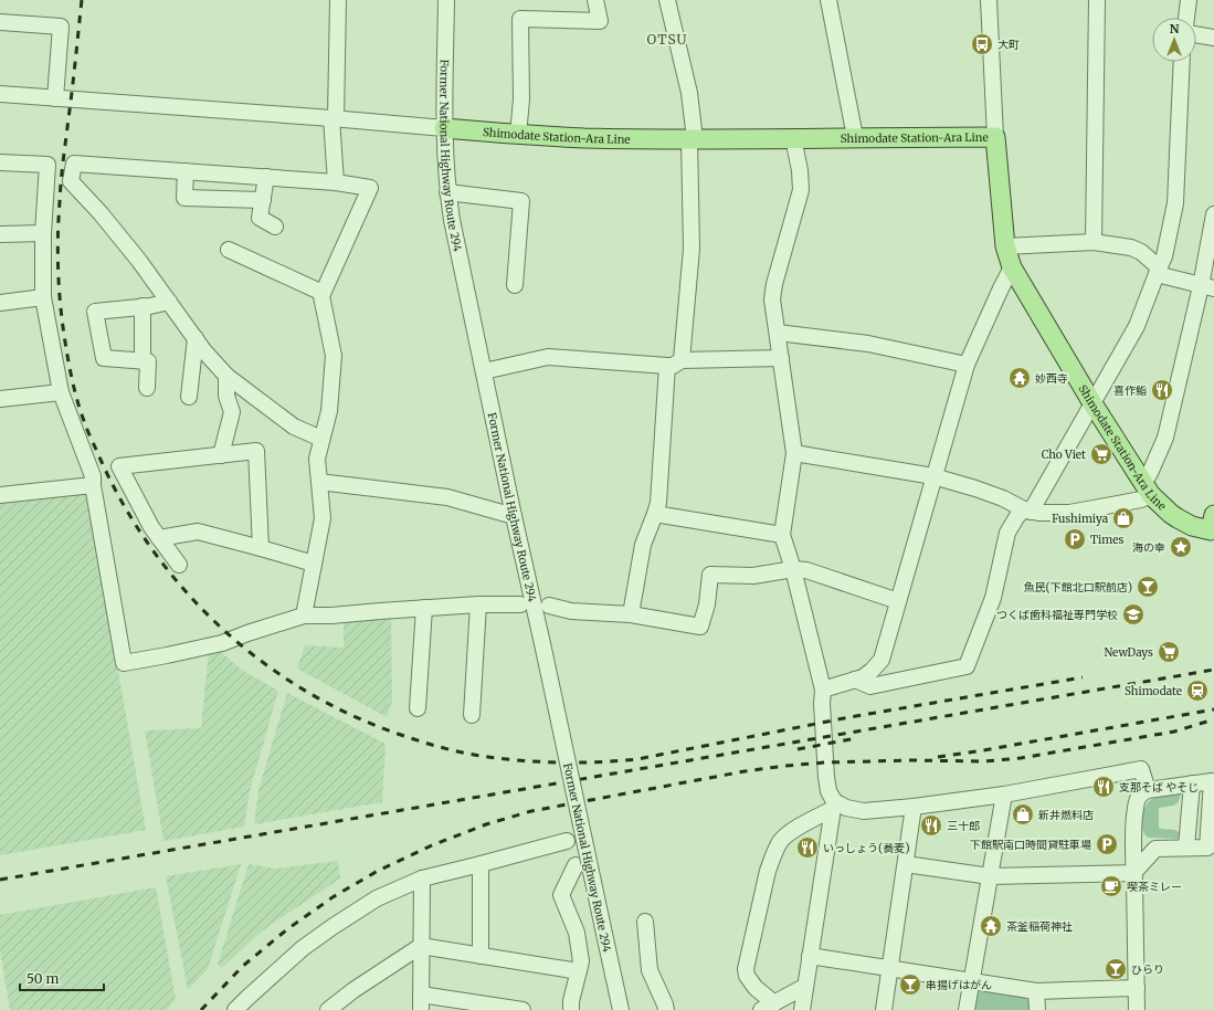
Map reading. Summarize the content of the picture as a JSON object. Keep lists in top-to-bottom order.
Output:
{
  "streets": {
    "main road": ["Shimodate Station-Ara Line"],
    "street": ["Former National Highway Route 294"]
  },
  "crossings": [
    ["Shimodate Station-Ara Line", "Former National Highway Route 294"]
  ],
  "districts": ["OTSU"],
  "places": {
    "bus stop": ["大町"],
    "temple": ["妙西寺", "茶釜稲荷神社"],
    "restaurant": [
      "喜作鮨",
      "支那そば やそじ",
      "三十郎",
      "いっしょう(蕎麦)"
    ],
    "supermarket": ["Cho Viet", "NewDays"],
    "shop": ["Fushimiya", "新井燃料店"],
    "parking": ["Times", "下館駅南口時間貸駐車場"],
    "place": ["海の幸"],
    "bar": ["魚民(下館北口駅前店)", "ひらり", "串揚げはがん"],
    "school or university": ["つくば歯科福祉専門学校"],
    "station": ["Shimodate"],
    "cafe": ["喫茶ミレー"]
  },
  "scale_bar": "50 m",
  "north": "top"
}
